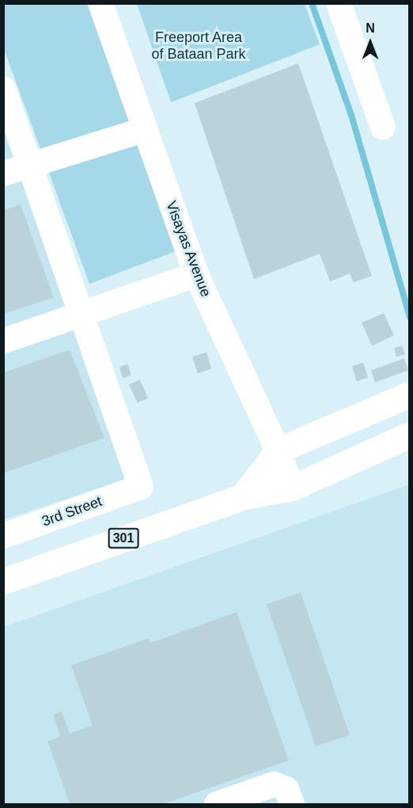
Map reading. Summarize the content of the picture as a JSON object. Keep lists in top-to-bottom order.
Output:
{
  "streets": {
    "main road": ["301"],
    "street": ["Visayas Avenue", "3rd Street"]
  },
  "crossings": [
    ["Visayas Avenue", "301"]
  ],
  "parks": ["Freeport Area of Bataan Park"],
  "north": "top"
}
